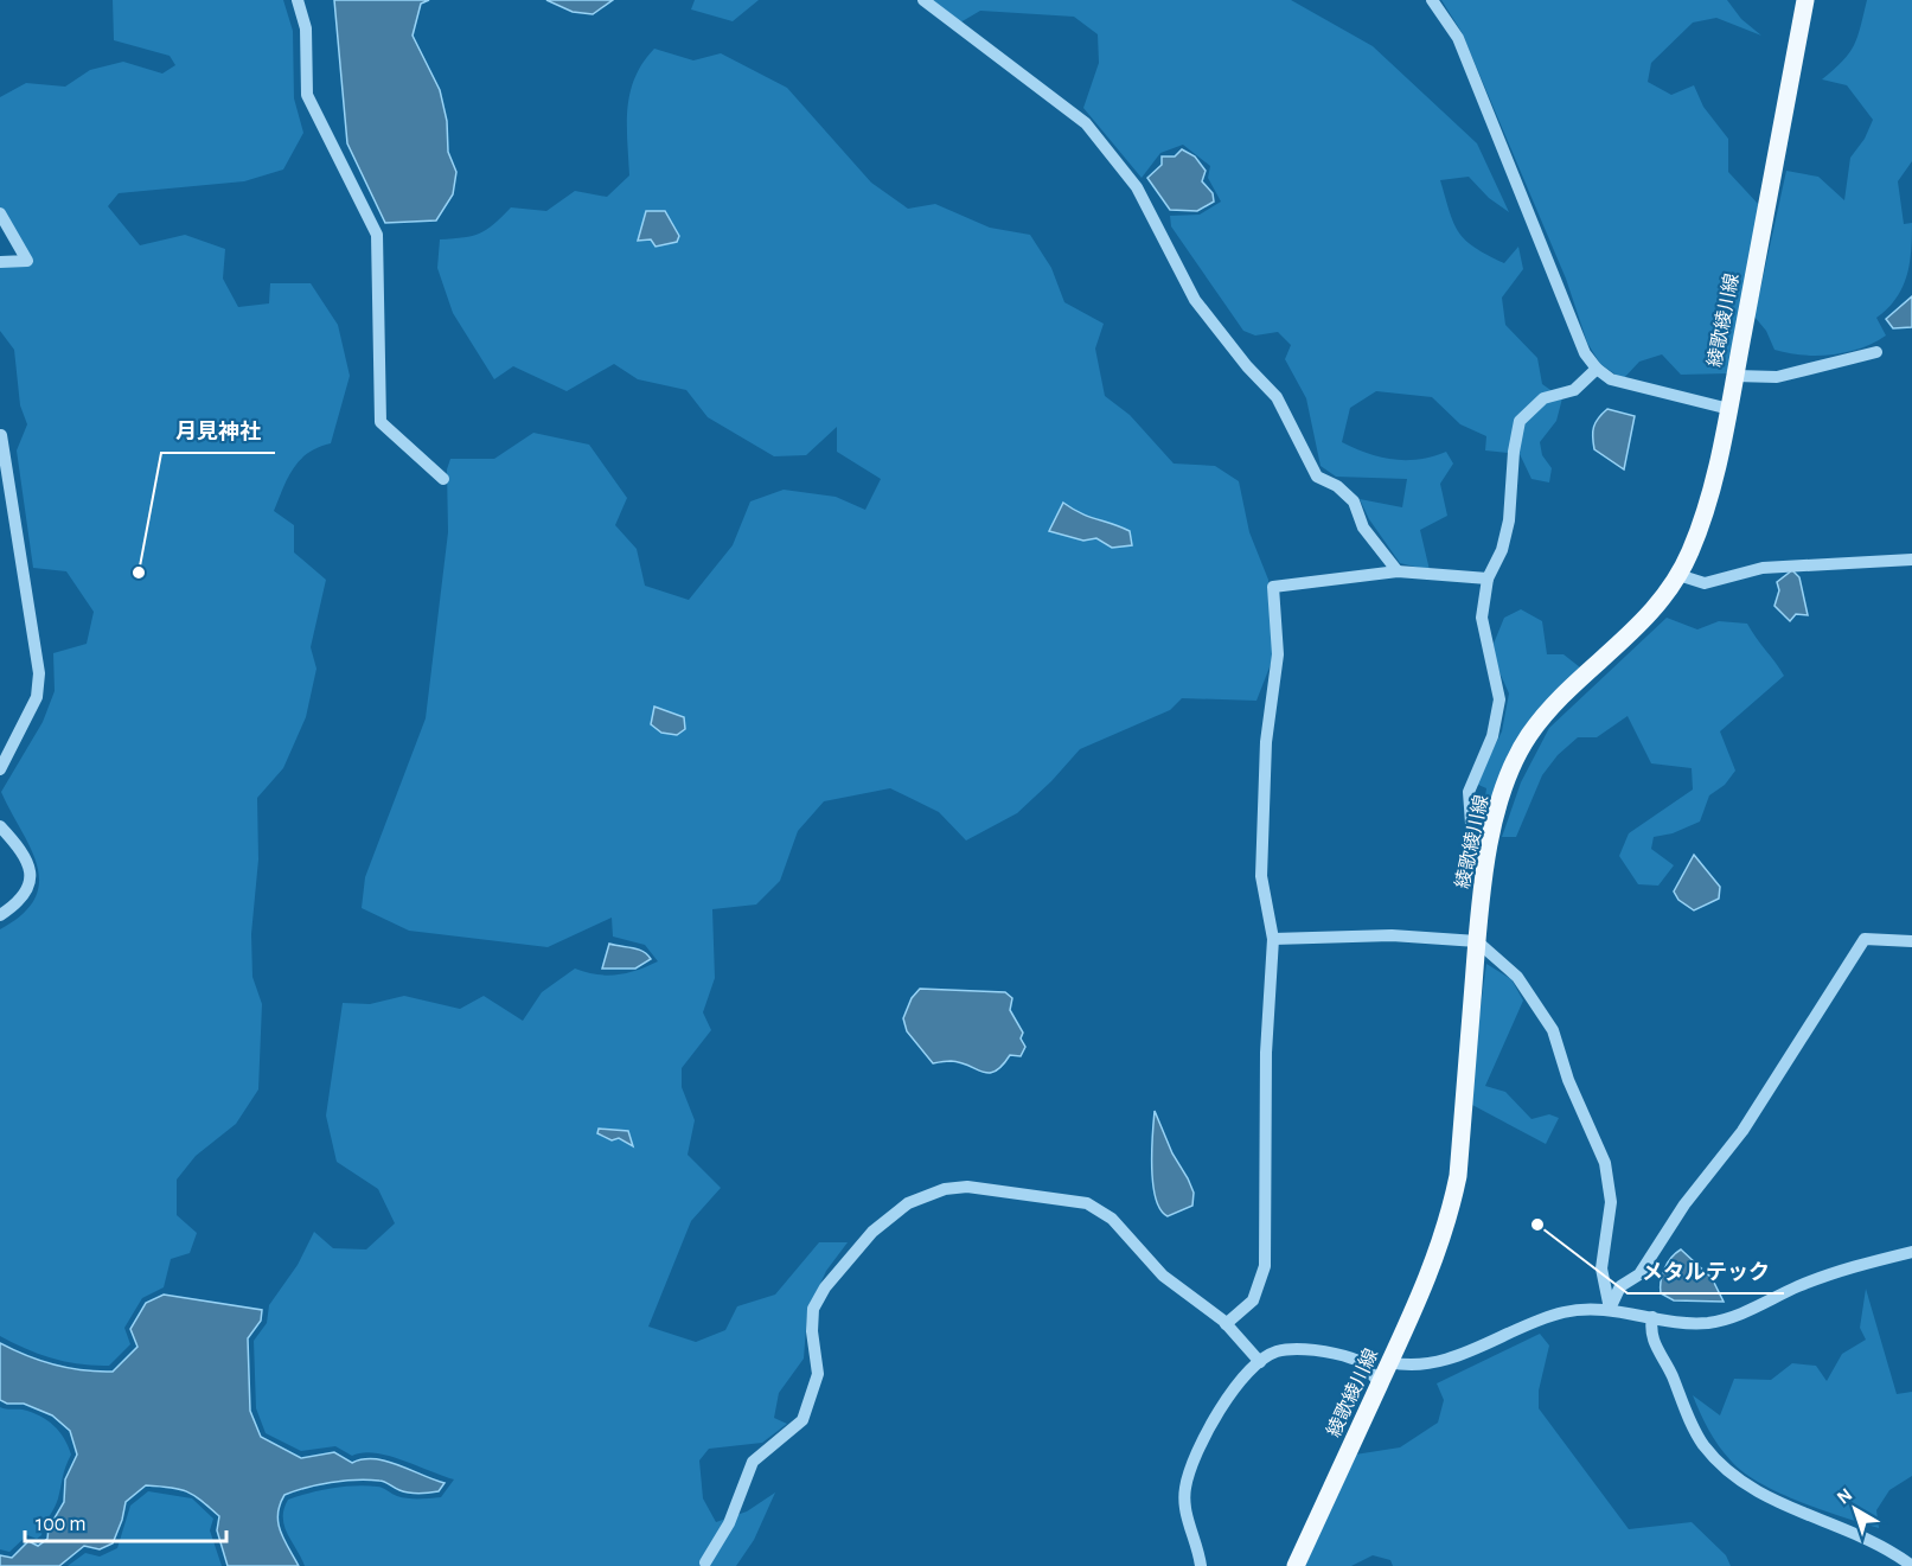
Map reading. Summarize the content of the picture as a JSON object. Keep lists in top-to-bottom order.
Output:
{
  "streets": {
    "main road": ["綾歌綾川線"]
  },
  "places": ["月見神社", "メタルテック"],
  "scale_bar": "100 m",
  "north": "top left"
}
